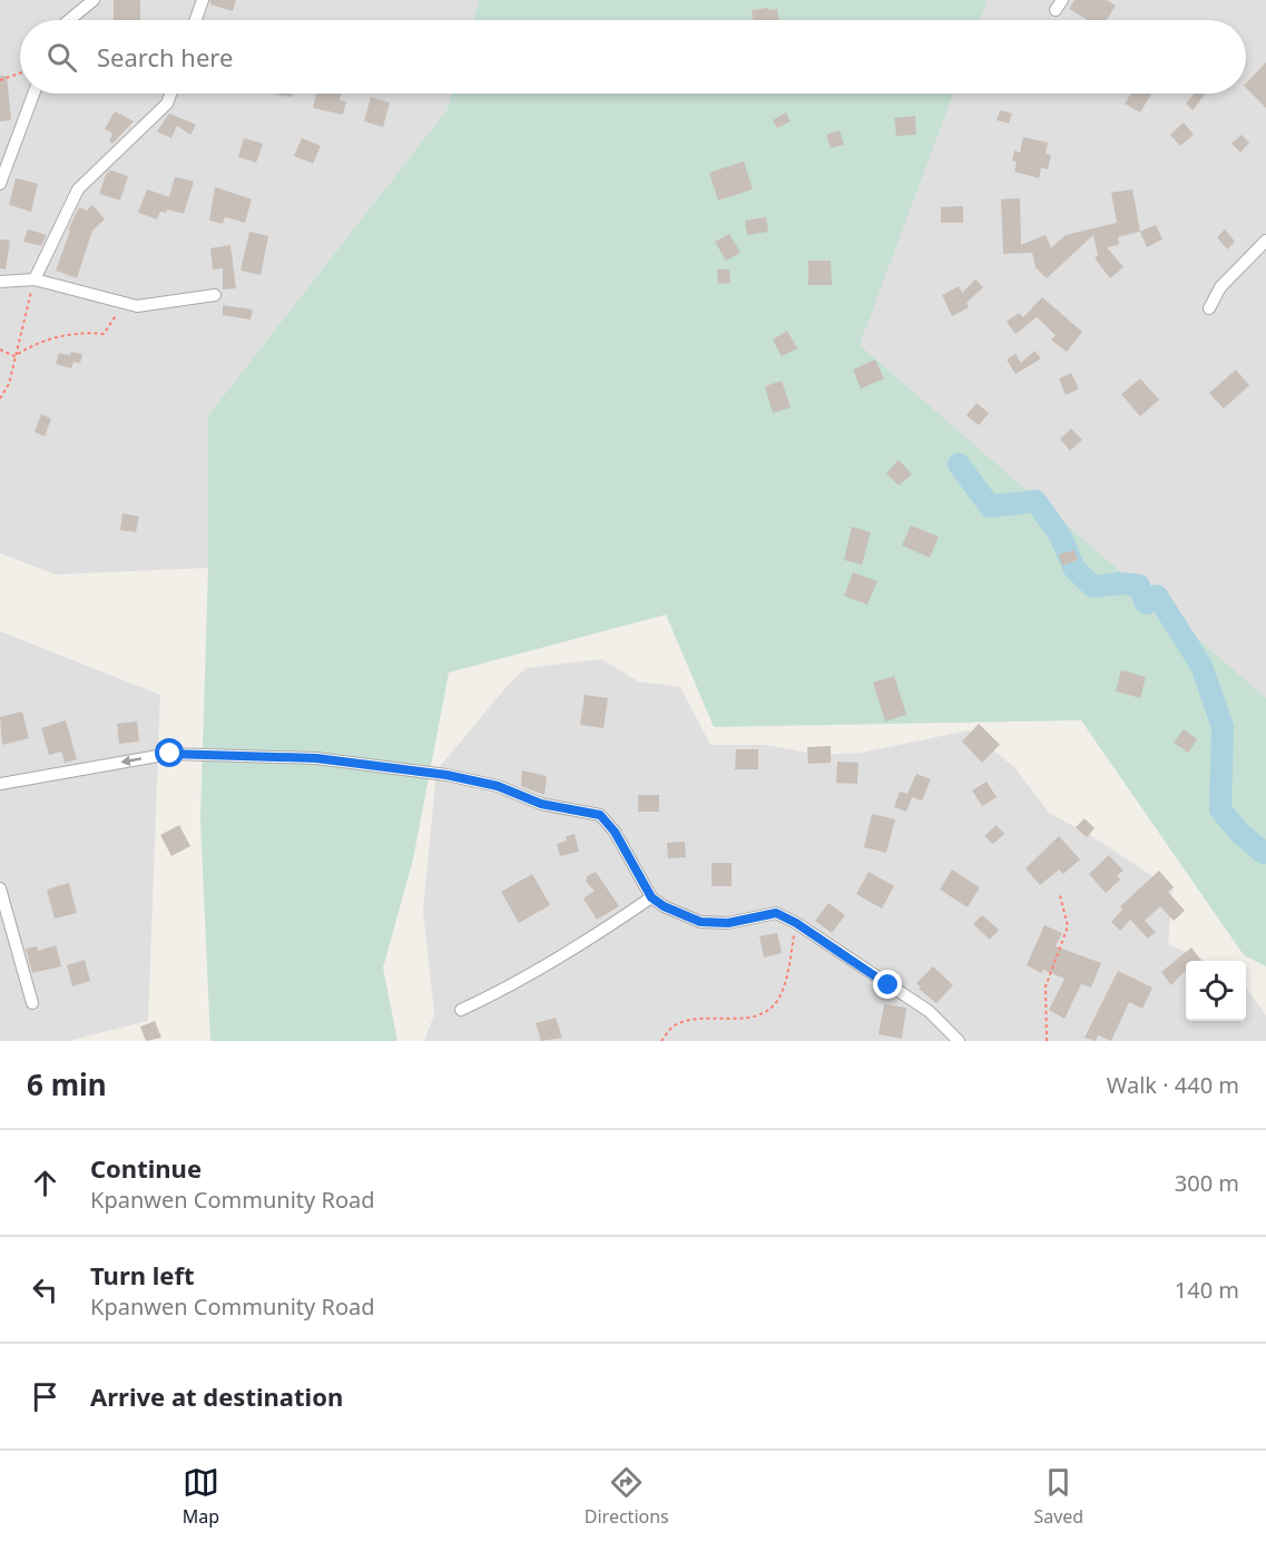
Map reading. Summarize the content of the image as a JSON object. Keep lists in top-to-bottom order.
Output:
{
  "page": {
    "search": "Search here",
    "heading": ["6 min", "Walk · 440 m"],
    "list": [
      ["Continue", "Kpanwen Community Road", "300 m"],
      ["Turn left", "Kpanwen Community Road", "140 m"],
      "Arrive at destination"
    ],
    "nav": ["Map", "Directions", "Saved"]
  }
}
